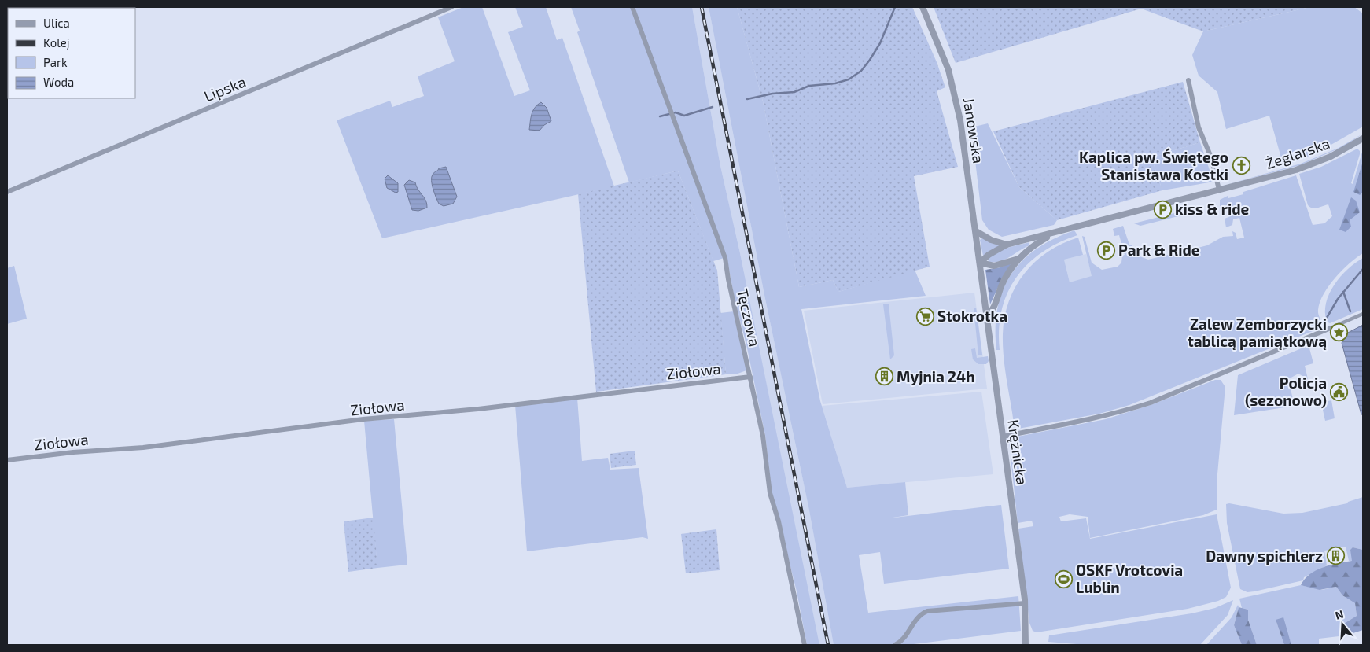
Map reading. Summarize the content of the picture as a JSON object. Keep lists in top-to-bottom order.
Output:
{
  "streets": {
    "street": [
      "Lipska",
      "Janowska",
      "Żeglarska",
      "Tęczowa",
      "Ziołowa",
      "Krężnicka"
    ]
  },
  "crossings": [
    ["Janowska", "Żeglarska"],
    ["Janowska", "Krężnicka"],
    ["Żeglarska", "Krężnicka"],
    ["Tęczowa", "Ziołowa"]
  ],
  "places": {
    "church": ["Kaplica pw. Świętego Stanisława Kostki"],
    "parking": ["kiss & ride", "Park & Ride"],
    "supermarket": ["Stokrotka"],
    "place": ["Zalew Zemborzycki tablicą pamiątkową"],
    "building": ["Myjnia 24h", "Dawny spichlerz"],
    "public building": ["Policja (sezonowo)"],
    "sports": ["OSKF Vrotcovia Lublin"]
  },
  "legend": [
    "Ulica",
    "Kolej",
    "Park",
    "Woda"
  ],
  "north": "top"
}
